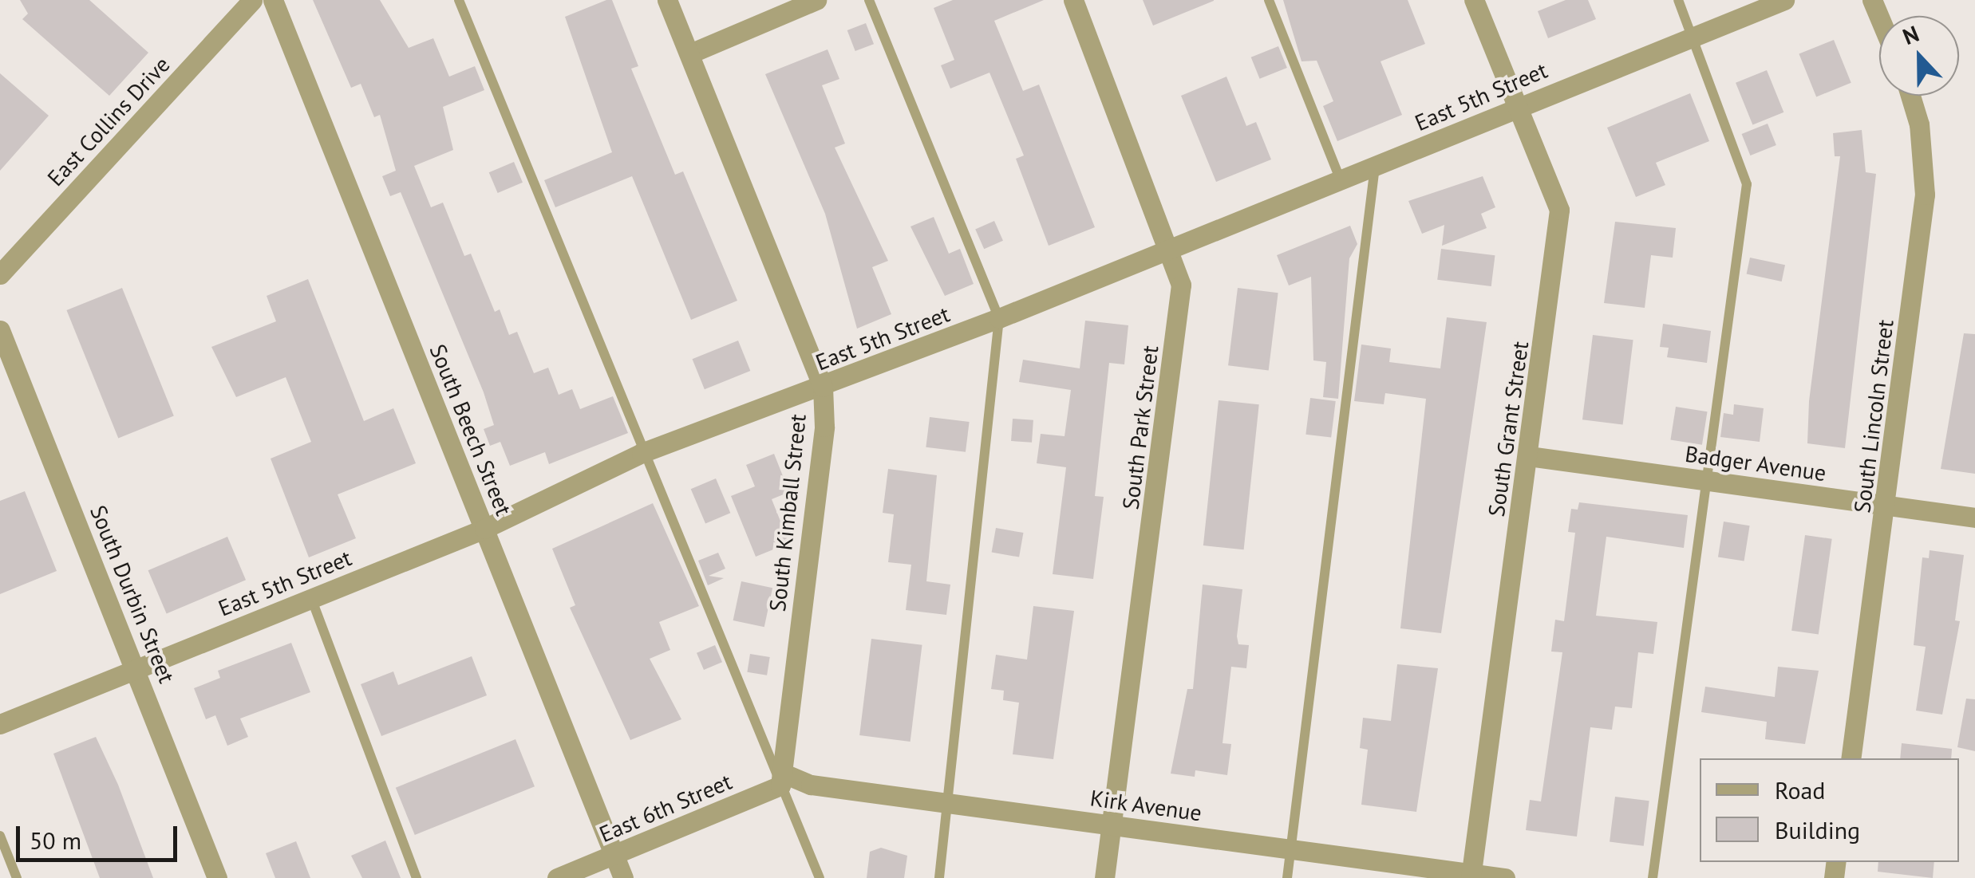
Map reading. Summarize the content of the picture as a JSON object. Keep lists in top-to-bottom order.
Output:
{
  "streets": {
    "street": [
      "East 5th Street",
      "East Collins Drive",
      "South Lincoln Street",
      "South Park Street",
      "South Grant Street",
      "South Beech Street",
      "Badger Avenue",
      "South Kimball Street",
      "South Durbin Street",
      "Kirk Avenue",
      "East 6th Street"
    ]
  },
  "crossings": [
    ["East 5th Street", "South Park Street"],
    ["East 5th Street", "South Grant Street"],
    ["East 5th Street", "South Beech Street"],
    ["East 5th Street", "South Kimball Street"],
    ["East 5th Street", "South Durbin Street"],
    ["South Lincoln Street", "Badger Avenue"],
    ["South Park Street", "Kirk Avenue"],
    ["South Grant Street", "Badger Avenue"],
    ["South Grant Street", "Kirk Avenue"],
    ["South Beech Street", "East 6th Street"],
    ["South Kimball Street", "Kirk Avenue"],
    ["South Kimball Street", "East 6th Street"],
    ["Kirk Avenue", "East 6th Street"]
  ],
  "legend": ["Road", "Building"],
  "scale_bar": "50 m",
  "north": "top"
}
